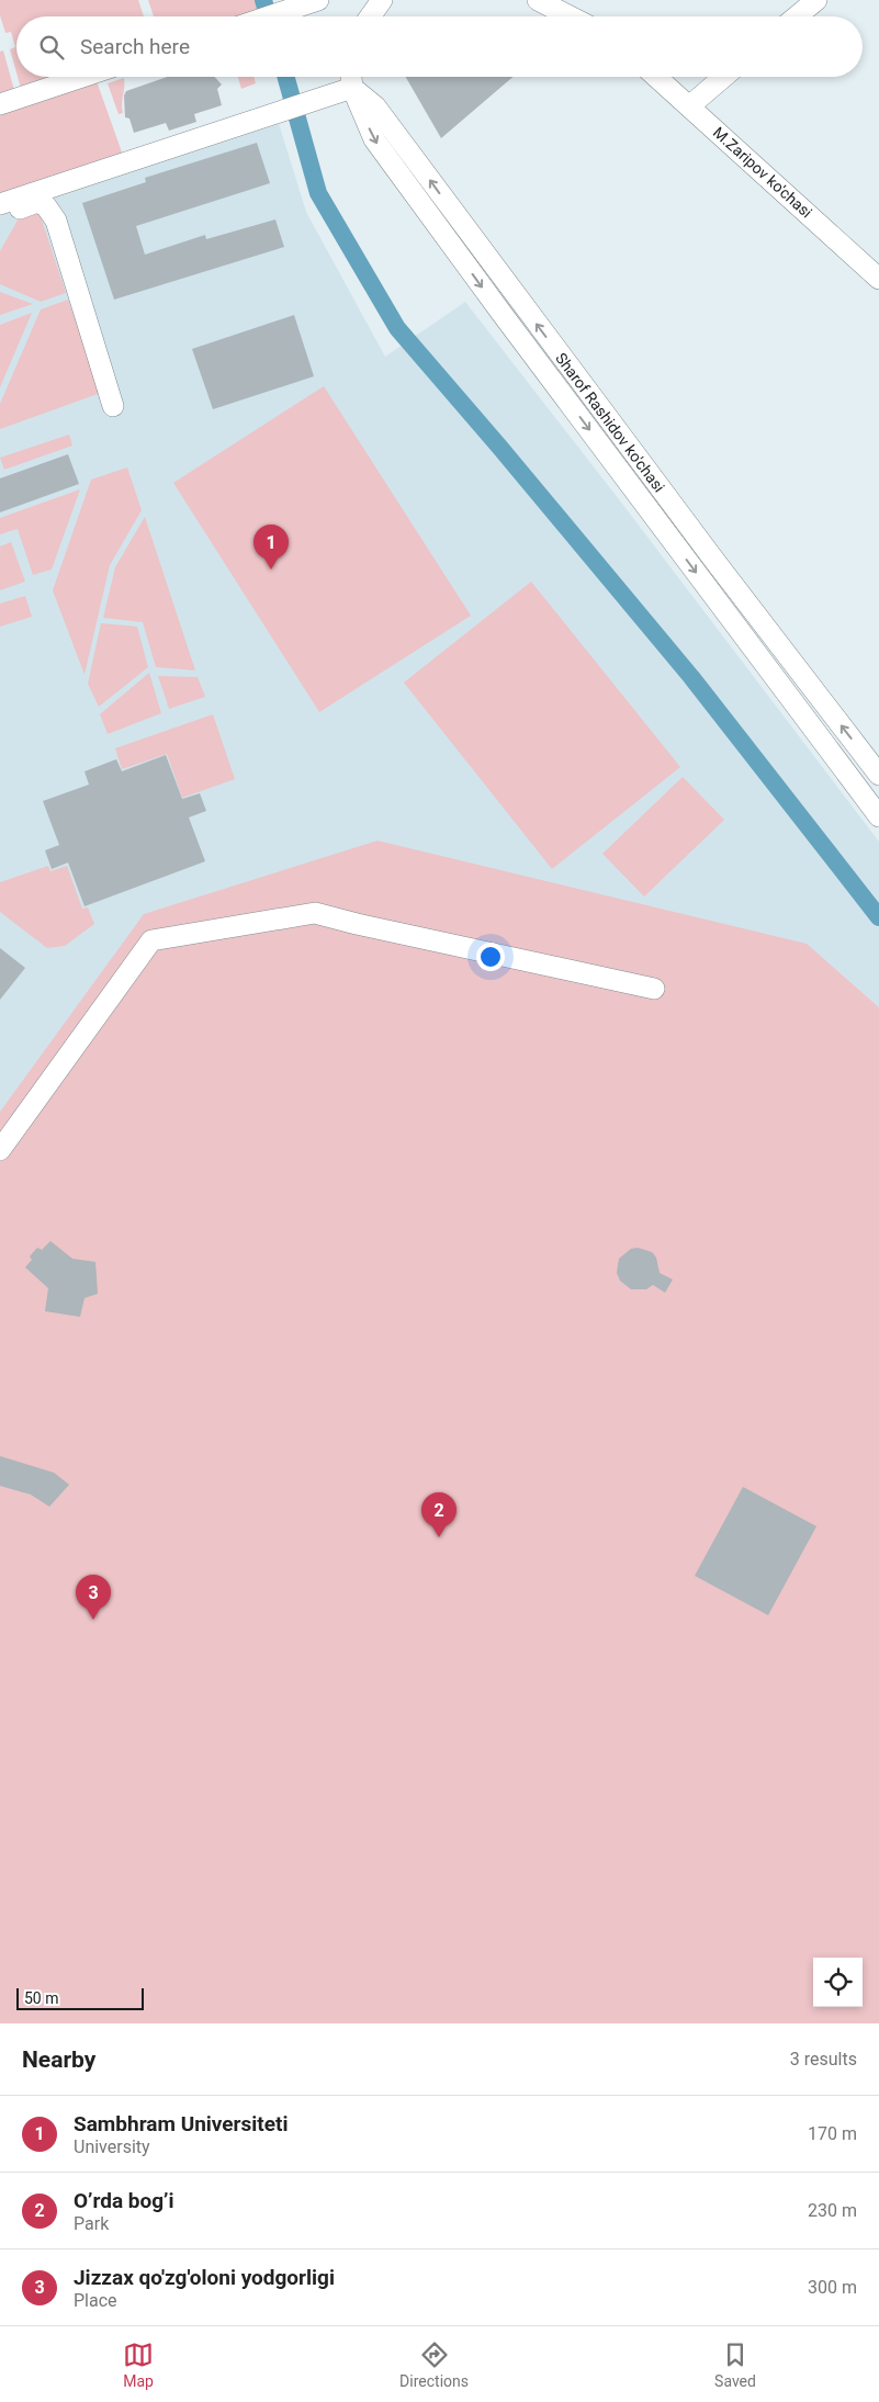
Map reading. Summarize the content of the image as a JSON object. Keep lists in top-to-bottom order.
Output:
{
  "streets": {
    "street": ["M.Zaripov ko'chasi", "Sharof Rashidov ko'chasi"]
  },
  "scale_bar": "50 m",
  "page": {
    "search": "Search here",
    "pins": ["1", "2", "3"],
    "scale": "50 m",
    "heading": ["Nearby", "3 results"],
    "list": [
      {
        "mark": "1",
        "name": "Sambhram Universiteti",
        "note": "University",
        "value": "170 m"
      },
      {
        "mark": "2",
        "name": "O’rda bog’i",
        "note": "Park",
        "value": "230 m"
      },
      {
        "mark": "3",
        "name": "Jizzax qo'zg'oloni yodgorligi",
        "note": "Place",
        "value": "300 m"
      }
    ],
    "nav": ["Map", "Directions", "Saved"]
  }
}
